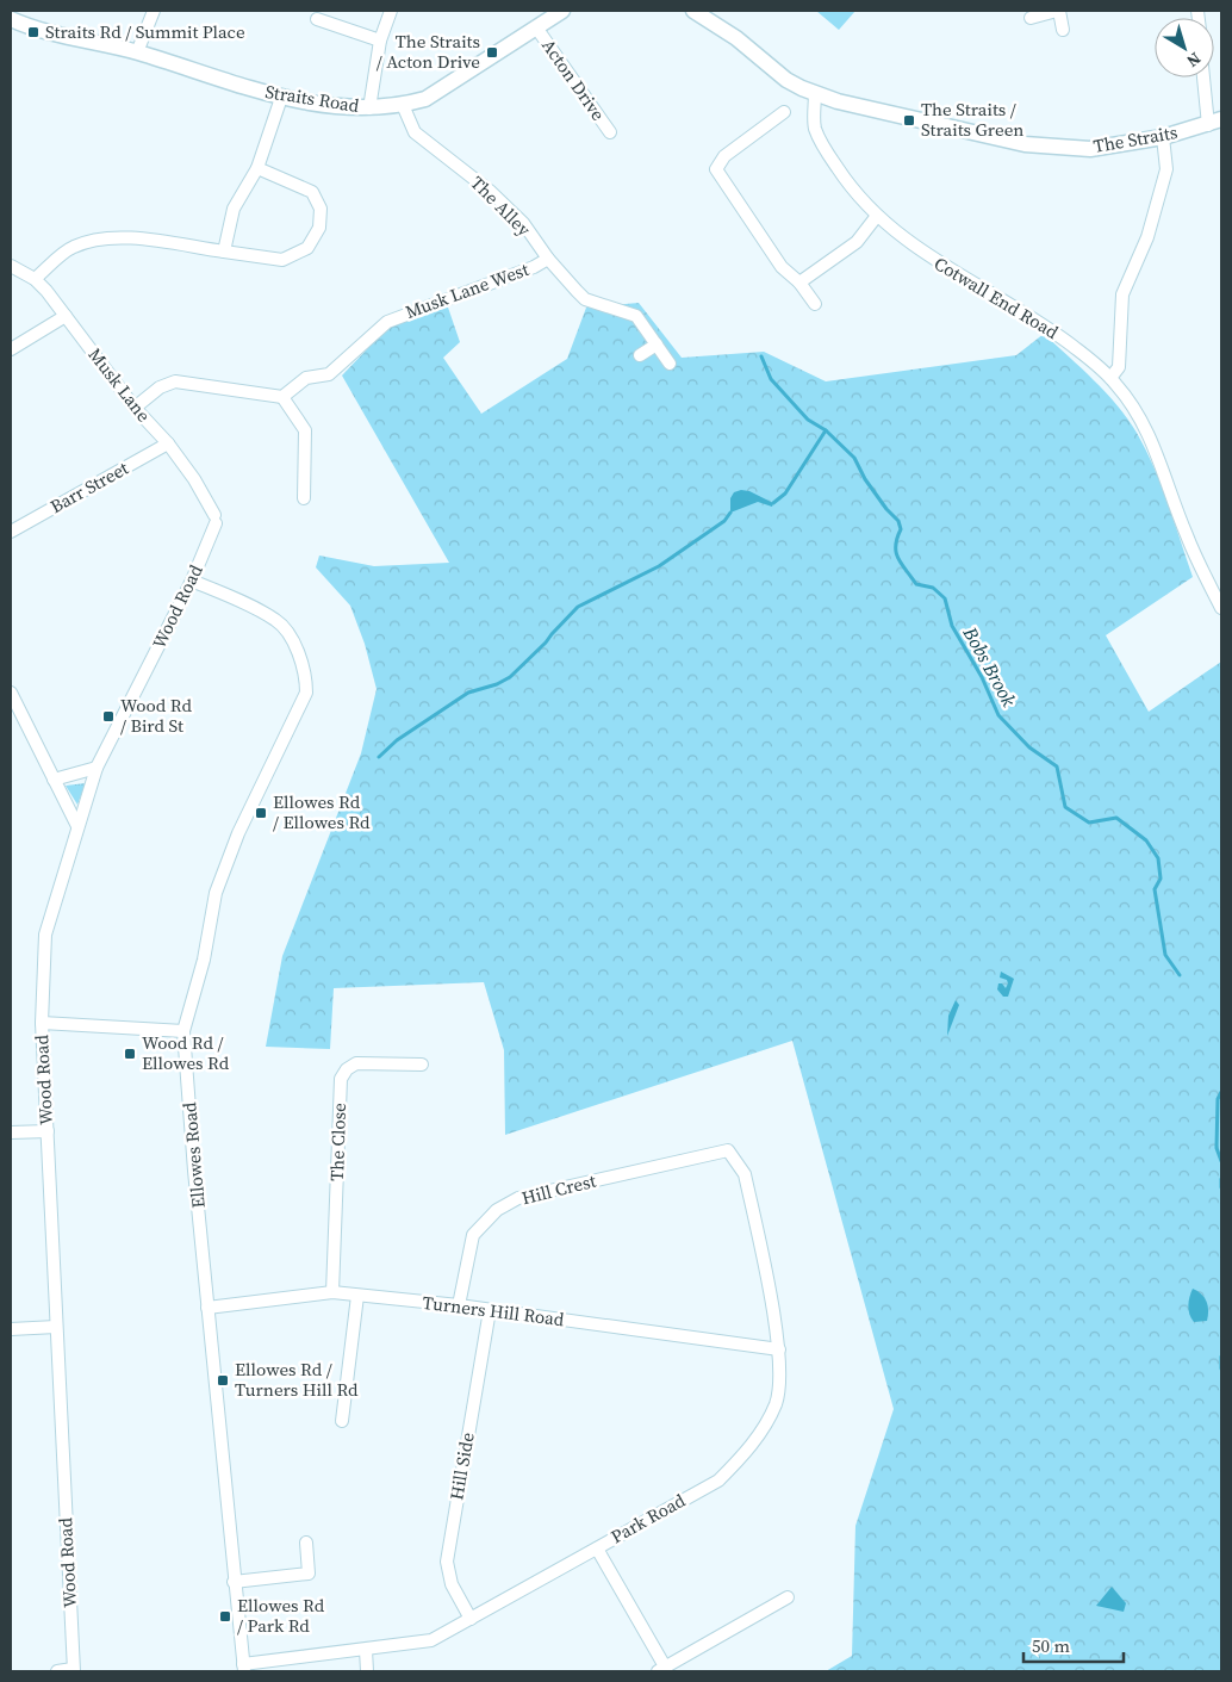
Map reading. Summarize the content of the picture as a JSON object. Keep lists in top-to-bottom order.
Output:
{
  "streets": {
    "street": [
      "Acton Drive",
      "Straits Road",
      "The Straits",
      "The Alley",
      "Musk Lane West",
      "Cotwall End Road",
      "Musk Lane",
      "Barr Street",
      "Wood Road",
      "The Close",
      "Ellowes Road",
      "Hill Crest",
      "Turners Hill Road",
      "Hill Side",
      "Park Road"
    ]
  },
  "crossings": [
    ["Acton Drive", "Straits Road"],
    ["Straits Road", "The Alley"],
    ["The Straits", "Cotwall End Road"],
    ["The Alley", "Musk Lane West"],
    ["Musk Lane", "Barr Street"],
    ["Musk Lane", "Wood Road"],
    ["Wood Road", "Ellowes Road"],
    ["The Close", "Turners Hill Road"],
    ["Ellowes Road", "Turners Hill Road"],
    ["Ellowes Road", "Park Road"],
    ["Hill Crest", "Turners Hill Road"],
    ["Hill Crest", "Park Road"],
    ["Turners Hill Road", "Hill Side"],
    ["Turners Hill Road", "Park Road"],
    ["Hill Side", "Park Road"]
  ],
  "water": ["Bobs Brook"],
  "places": {
    "transit": [
      "Straits Rd / Summit Place",
      "The Straits / Acton Drive",
      "The Straits / Straits Green",
      "Wood Rd / Bird St",
      "Ellowes Rd / Ellowes Rd",
      "Wood Rd / Ellowes Rd",
      "Ellowes Rd / Turners Hill Rd",
      "Ellowes Rd / Park Rd"
    ]
  },
  "scale_bar": "50 m",
  "north": "bottom right"
}
